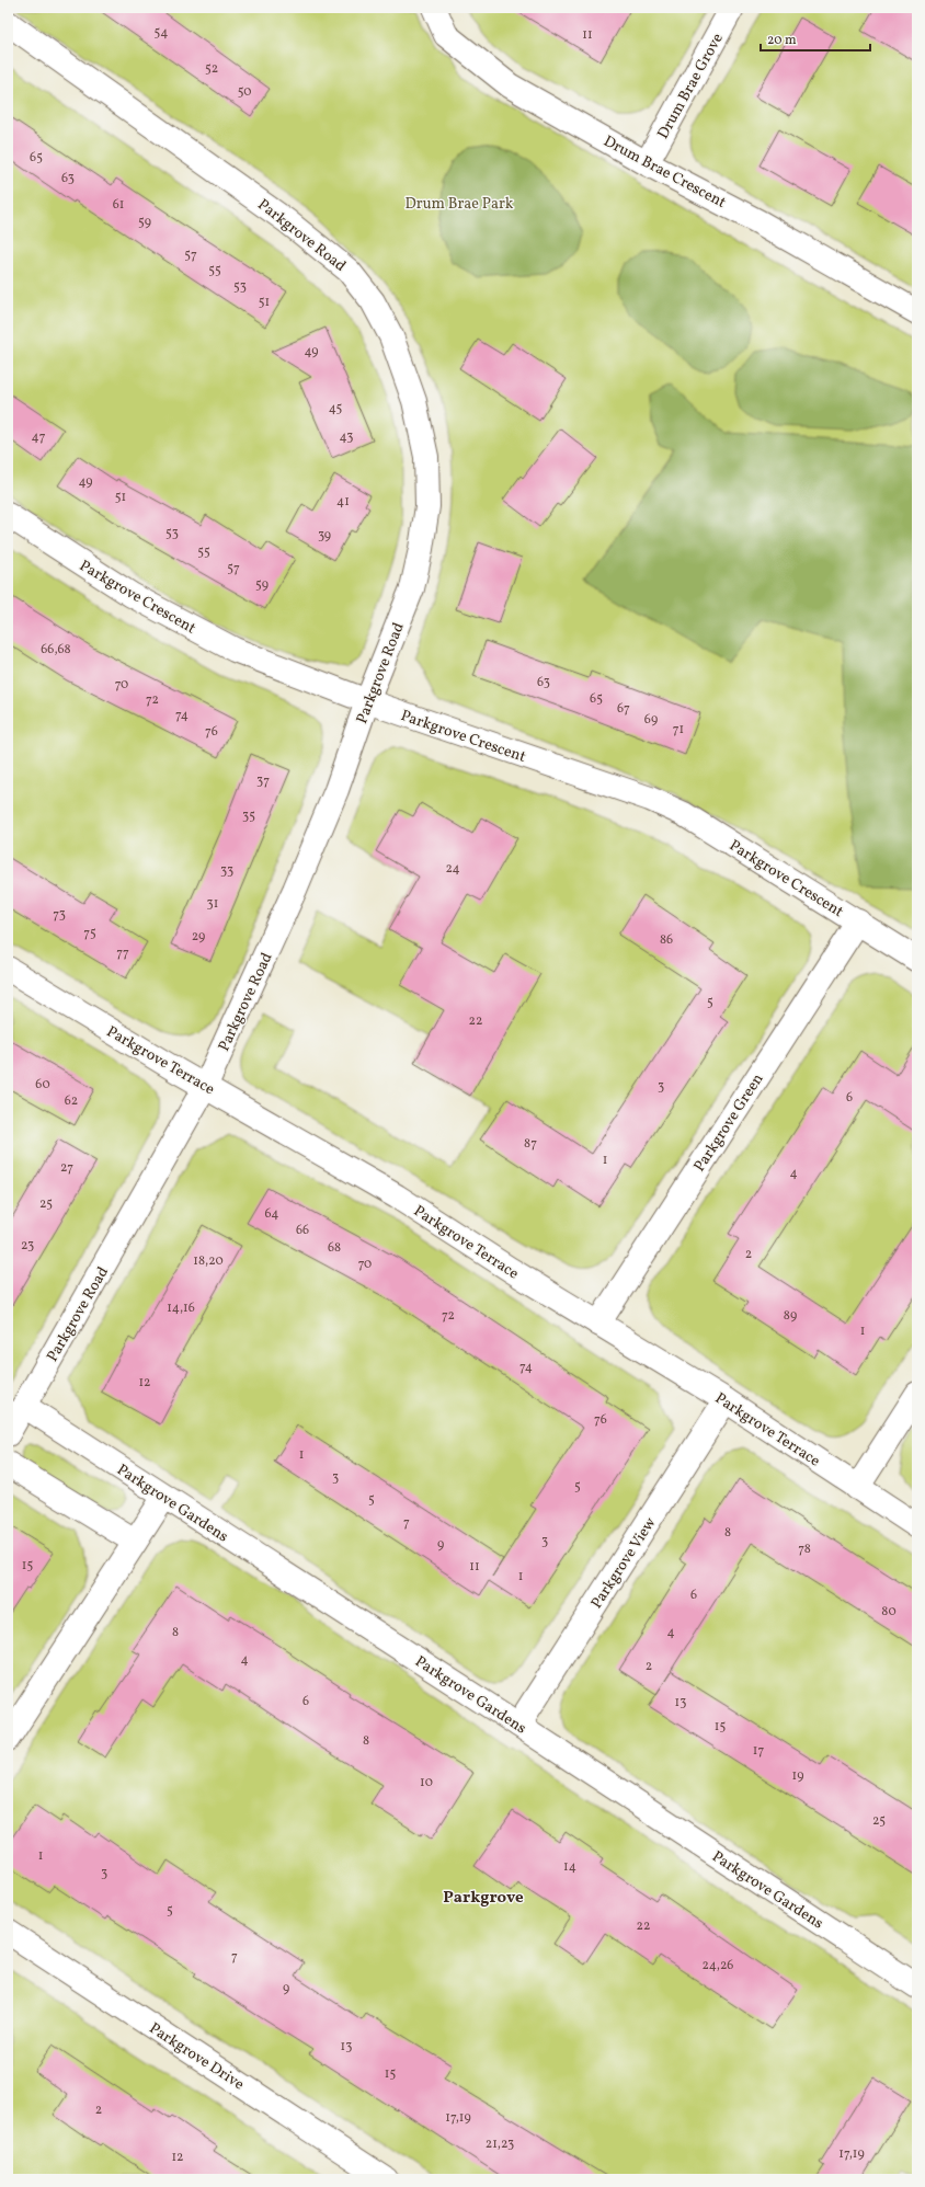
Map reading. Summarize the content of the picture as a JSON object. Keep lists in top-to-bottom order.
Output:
{
  "streets": {
    "street": [
      "Drum Brae Grove",
      "Drum Brae Crescent",
      "Parkgrove Road",
      "Parkgrove Crescent",
      "Parkgrove Terrace",
      "Parkgrove Green",
      "Parkgrove Gardens",
      "Parkgrove View",
      "Parkgrove Drive"
    ]
  },
  "crossings": [
    ["Drum Brae Grove", "Drum Brae Crescent"],
    ["Parkgrove Road", "Parkgrove Crescent"],
    ["Parkgrove Road", "Parkgrove Terrace"],
    ["Parkgrove Road", "Parkgrove Gardens"],
    ["Parkgrove Crescent", "Parkgrove Green"],
    ["Parkgrove Terrace", "Parkgrove Green"],
    ["Parkgrove Terrace", "Parkgrove View"],
    ["Parkgrove Gardens", "Parkgrove View"]
  ],
  "districts": ["Parkgrove"],
  "parks": ["Drum Brae Park"],
  "house_numbers": [
    "54",
    "11",
    "52",
    "50",
    "65",
    "63",
    "61",
    "59",
    "57",
    "55",
    "53",
    "51",
    "49",
    "45",
    "47",
    "43",
    "49",
    "51",
    "41",
    "53",
    "39",
    "55",
    "57",
    "59",
    "66,68",
    "63",
    "70",
    "65",
    "72",
    "67",
    "74",
    "69",
    "71",
    "76",
    "37",
    "35",
    "24",
    "33",
    "31",
    "73",
    "75",
    "29",
    "86",
    "77",
    "5",
    "22",
    "60",
    "3",
    "6",
    "62",
    "87",
    "1",
    "27",
    "4",
    "25",
    "64",
    "66",
    "23",
    "68",
    "2",
    "18,20",
    "70",
    "14,16",
    "72",
    "89",
    "1",
    "74",
    "12",
    "76",
    "1",
    "3",
    "5",
    "5",
    "7",
    "8",
    "3",
    "9",
    "78",
    "15",
    "11",
    "1",
    "6",
    "80",
    "8",
    "4",
    "4",
    "2",
    "6",
    "13",
    "15",
    "8",
    "17",
    "19",
    "10",
    "25",
    "1",
    "14",
    "3",
    "5",
    "22",
    "7",
    "24,26",
    "9",
    "13",
    "15",
    "2",
    "17,19",
    "21,23",
    "17,19",
    "12"
  ],
  "scale_bar": "20 m"
}
